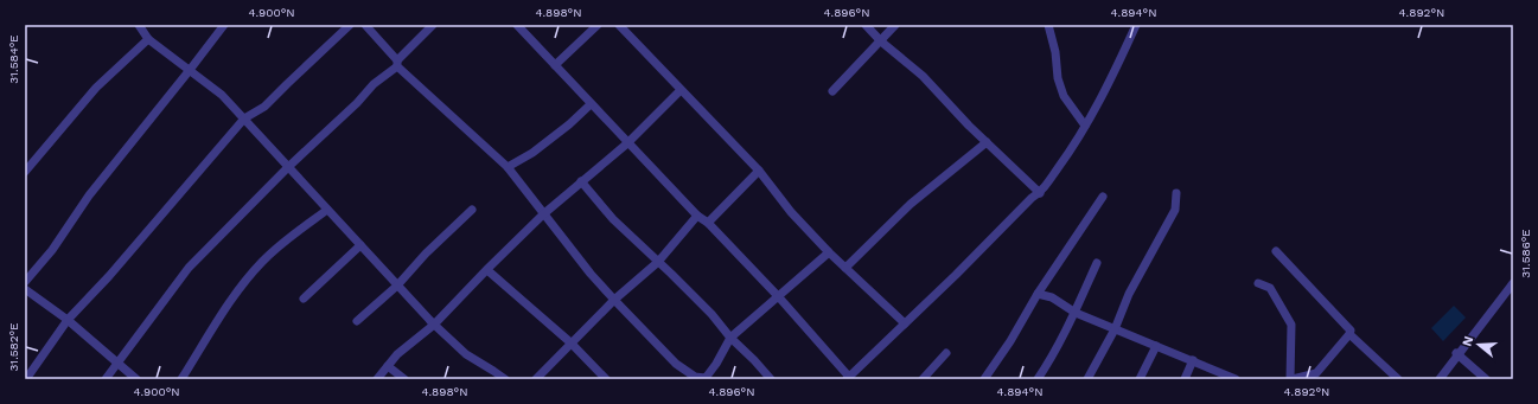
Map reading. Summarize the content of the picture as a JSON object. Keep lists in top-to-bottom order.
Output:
{
  "north": "left",
  "coordinates": [
    "4.900°N",
    "4.898°N",
    "4.896°N",
    "4.894°N",
    "4.892°N",
    "31.584°E",
    "31.586°E",
    "31.582°E"
  ]
}
